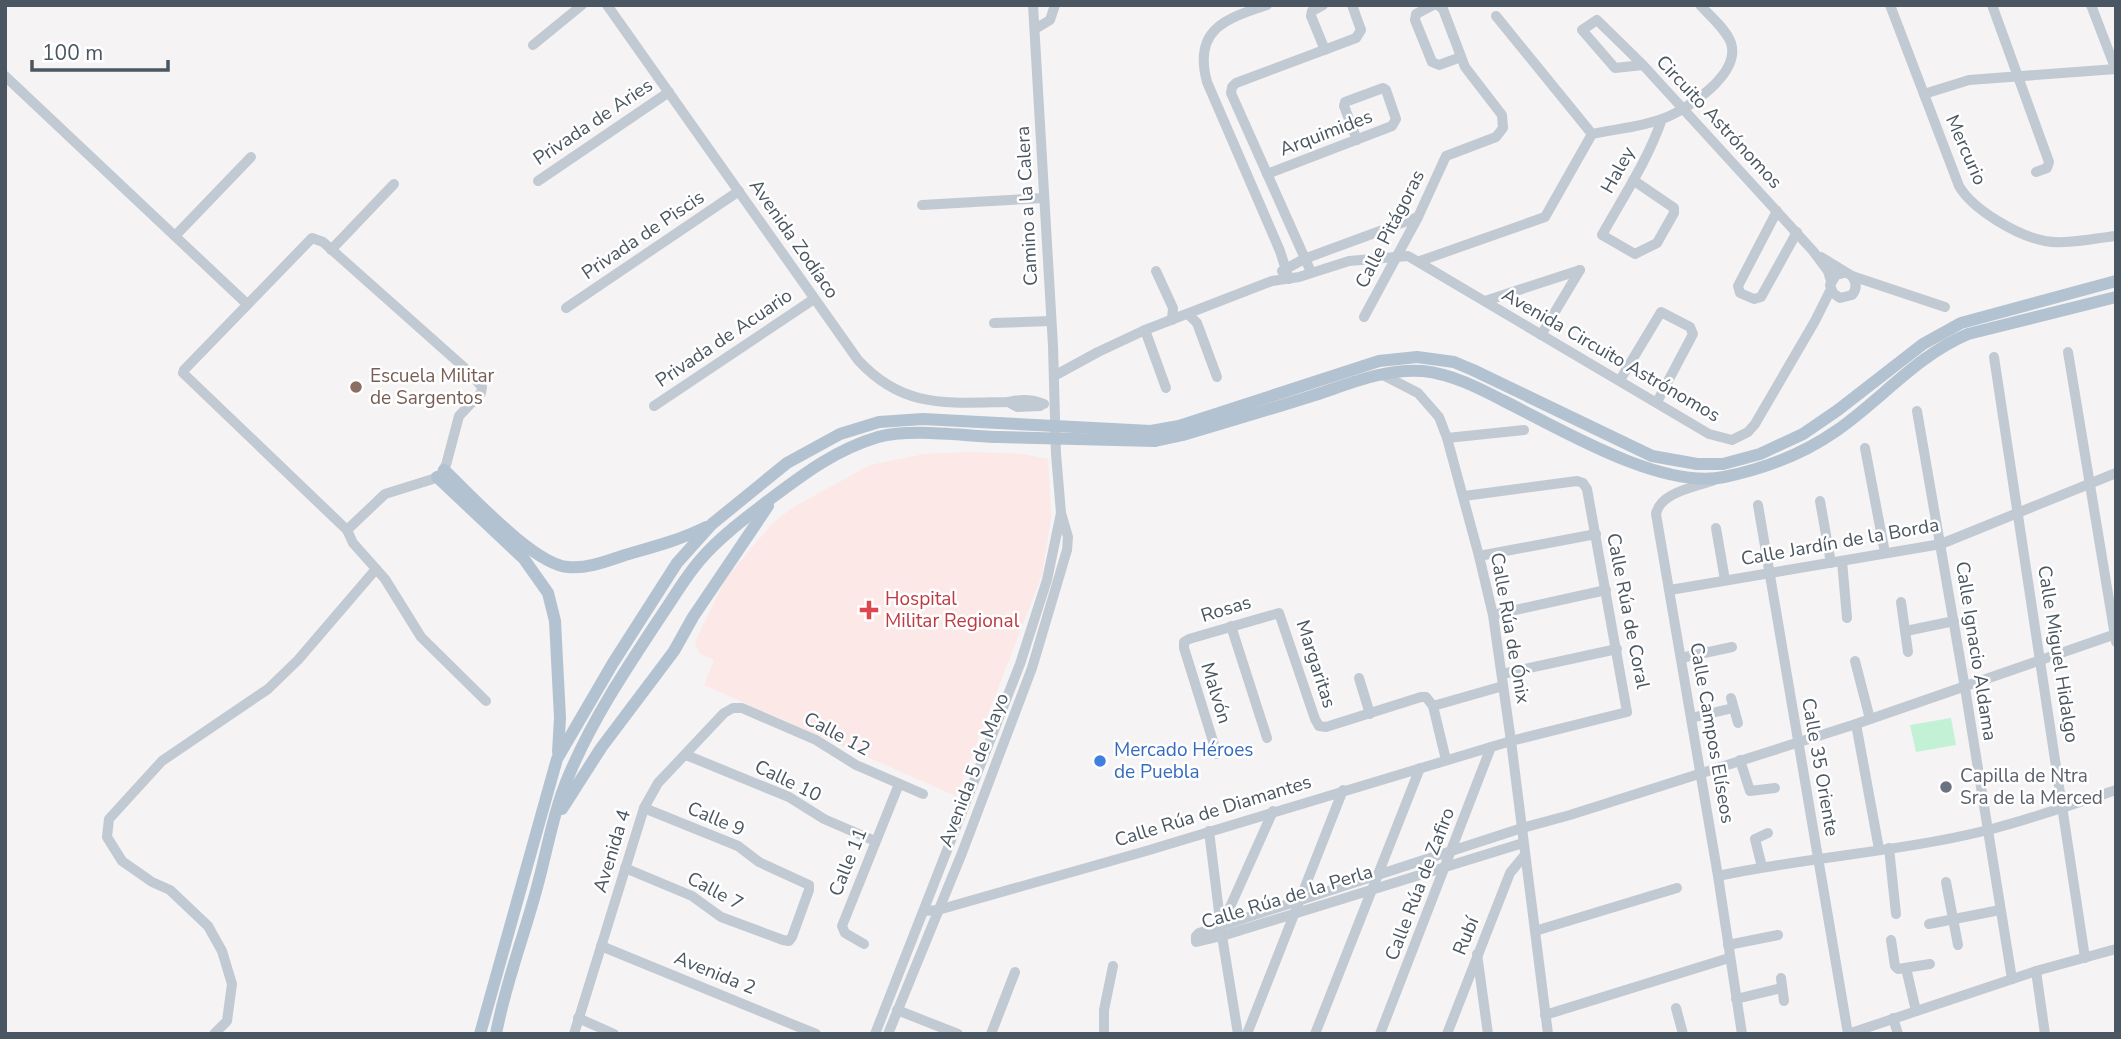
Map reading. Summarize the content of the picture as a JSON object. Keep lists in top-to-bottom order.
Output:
{
  "streets": {
    "street": [
      "Privada de Aries",
      "Circuito Astrónomos",
      "Arquimides",
      "Mercurio",
      "Haley",
      "Camino a la Calera",
      "Calle Pitágoras",
      "Privada de Piscis",
      "Avenida Zodíaco",
      "Privada de Acuario",
      "Avenida Circuito Astrónomos",
      "Calle Jardín de la Borda",
      "Rosas",
      "Calle Rúa de Coral",
      "Calle Rúa de Ónix",
      "Calle Ignacio Aldama",
      "Calle Miguel Hidalgo",
      "Margaritas",
      "Malvón",
      "Calle Campos Elíseos",
      "Calle 12",
      "Calle 35 Oriente",
      "Avenida 5 de Mayo",
      "Calle 10",
      "Calle Rúa de Diamantes",
      "Calle 9",
      "Avenida 4",
      "Calle 11",
      "Calle Rúa de Zafiro",
      "Calle 7",
      "Calle Rúa de la Perla",
      "Rubí",
      "Avenida 2"
    ]
  },
  "crossings": [
    ["Privada de Aries", "Avenida Zodíaco"],
    ["Circuito Astrónomos", "Avenida Circuito Astrónomos"],
    ["Camino a la Calera", "Avenida Zodíaco"],
    ["Camino a la Calera", "Avenida 5 de Mayo"],
    ["Calle Pitágoras", "Avenida Circuito Astrónomos"],
    ["Privada de Piscis", "Avenida Zodíaco"],
    ["Avenida Zodíaco", "Privada de Acuario"],
    ["Avenida Zodíaco", "Avenida 5 de Mayo"],
    ["Calle Jardín de la Borda", "Calle Ignacio Aldama"],
    ["Calle Jardín de la Borda", "Calle Miguel Hidalgo"],
    ["Calle Jardín de la Borda", "Calle Campos Elíseos"],
    ["Calle Jardín de la Borda", "Calle 35 Oriente"],
    ["Rosas", "Margaritas"],
    ["Rosas", "Malvón"],
    ["Calle Rúa de Coral", "Calle Rúa de Ónix"],
    ["Calle Rúa de Coral", "Calle Rúa de Diamantes"],
    ["Calle Rúa de Ónix", "Calle Rúa de Diamantes"],
    ["Calle Rúa de Ónix", "Calle Rúa de la Perla"],
    ["Calle Rúa de Ónix", "Rubí"],
    ["Calle Ignacio Aldama", "Calle Rúa de la Perla"],
    ["Calle Miguel Hidalgo", "Calle Rúa de la Perla"],
    ["Calle Campos Elíseos", "Calle Rúa de la Perla"],
    ["Calle 12", "Avenida 4"],
    ["Calle 12", "Calle 11"],
    ["Calle 35 Oriente", "Calle Rúa de la Perla"],
    ["Avenida 5 de Mayo", "Calle Rúa de Diamantes"],
    ["Calle 10", "Avenida 4"],
    ["Calle 10", "Calle 11"],
    ["Calle Rúa de Diamantes", "Calle Rúa de Zafiro"],
    ["Calle 9", "Avenida 4"],
    ["Calle 9", "Calle 7"],
    ["Avenida 4", "Calle 7"],
    ["Avenida 4", "Avenida 2"],
    ["Calle Rúa de Zafiro", "Calle Rúa de la Perla"]
  ],
  "places": {
    "other": ["Escuela Militar de Sargentos", "Mercado Héroes de Puebla", "Capilla de Ntra Sra de la Merced"],
    "health": ["Hospital Militar Regional"]
  },
  "scale_bar": "100 m"
}
